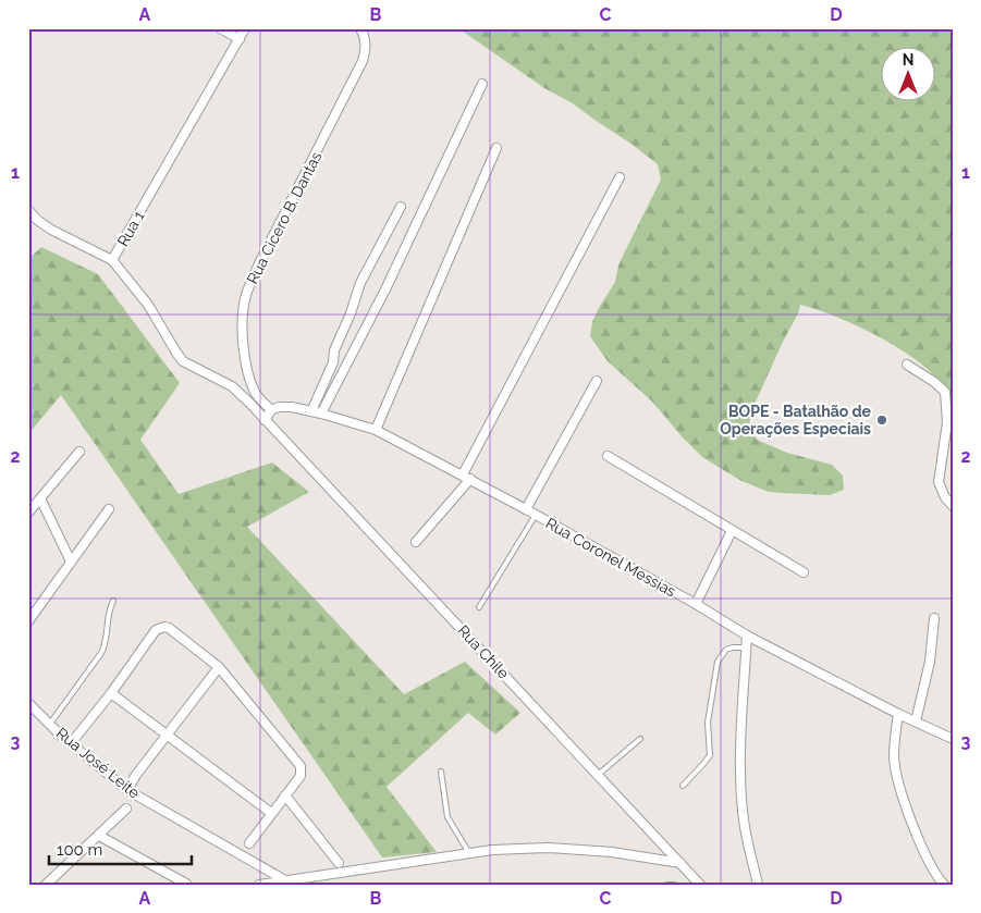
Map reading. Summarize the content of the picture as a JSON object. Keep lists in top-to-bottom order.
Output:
{
  "streets": {
    "street": [
      "Rua Cicero B. Dantas",
      "Rua 1",
      "Rua Coronel Messias",
      "Rua Chile",
      "Rua José Leite"
    ]
  },
  "crossings": [
    ["Rua Cicero B. Dantas", "Rua Coronel Messias"],
    ["Rua 1", "Rua Chile"]
  ],
  "places": ["BOPE - Batalhão de Operações Especiais"],
  "scale_bar": "100 m",
  "north": "top",
  "grid": {
    "columns": [
      "A",
      "B",
      "C",
      "D"
    ],
    "rows": ["1", "2", "3"]
  }
}
